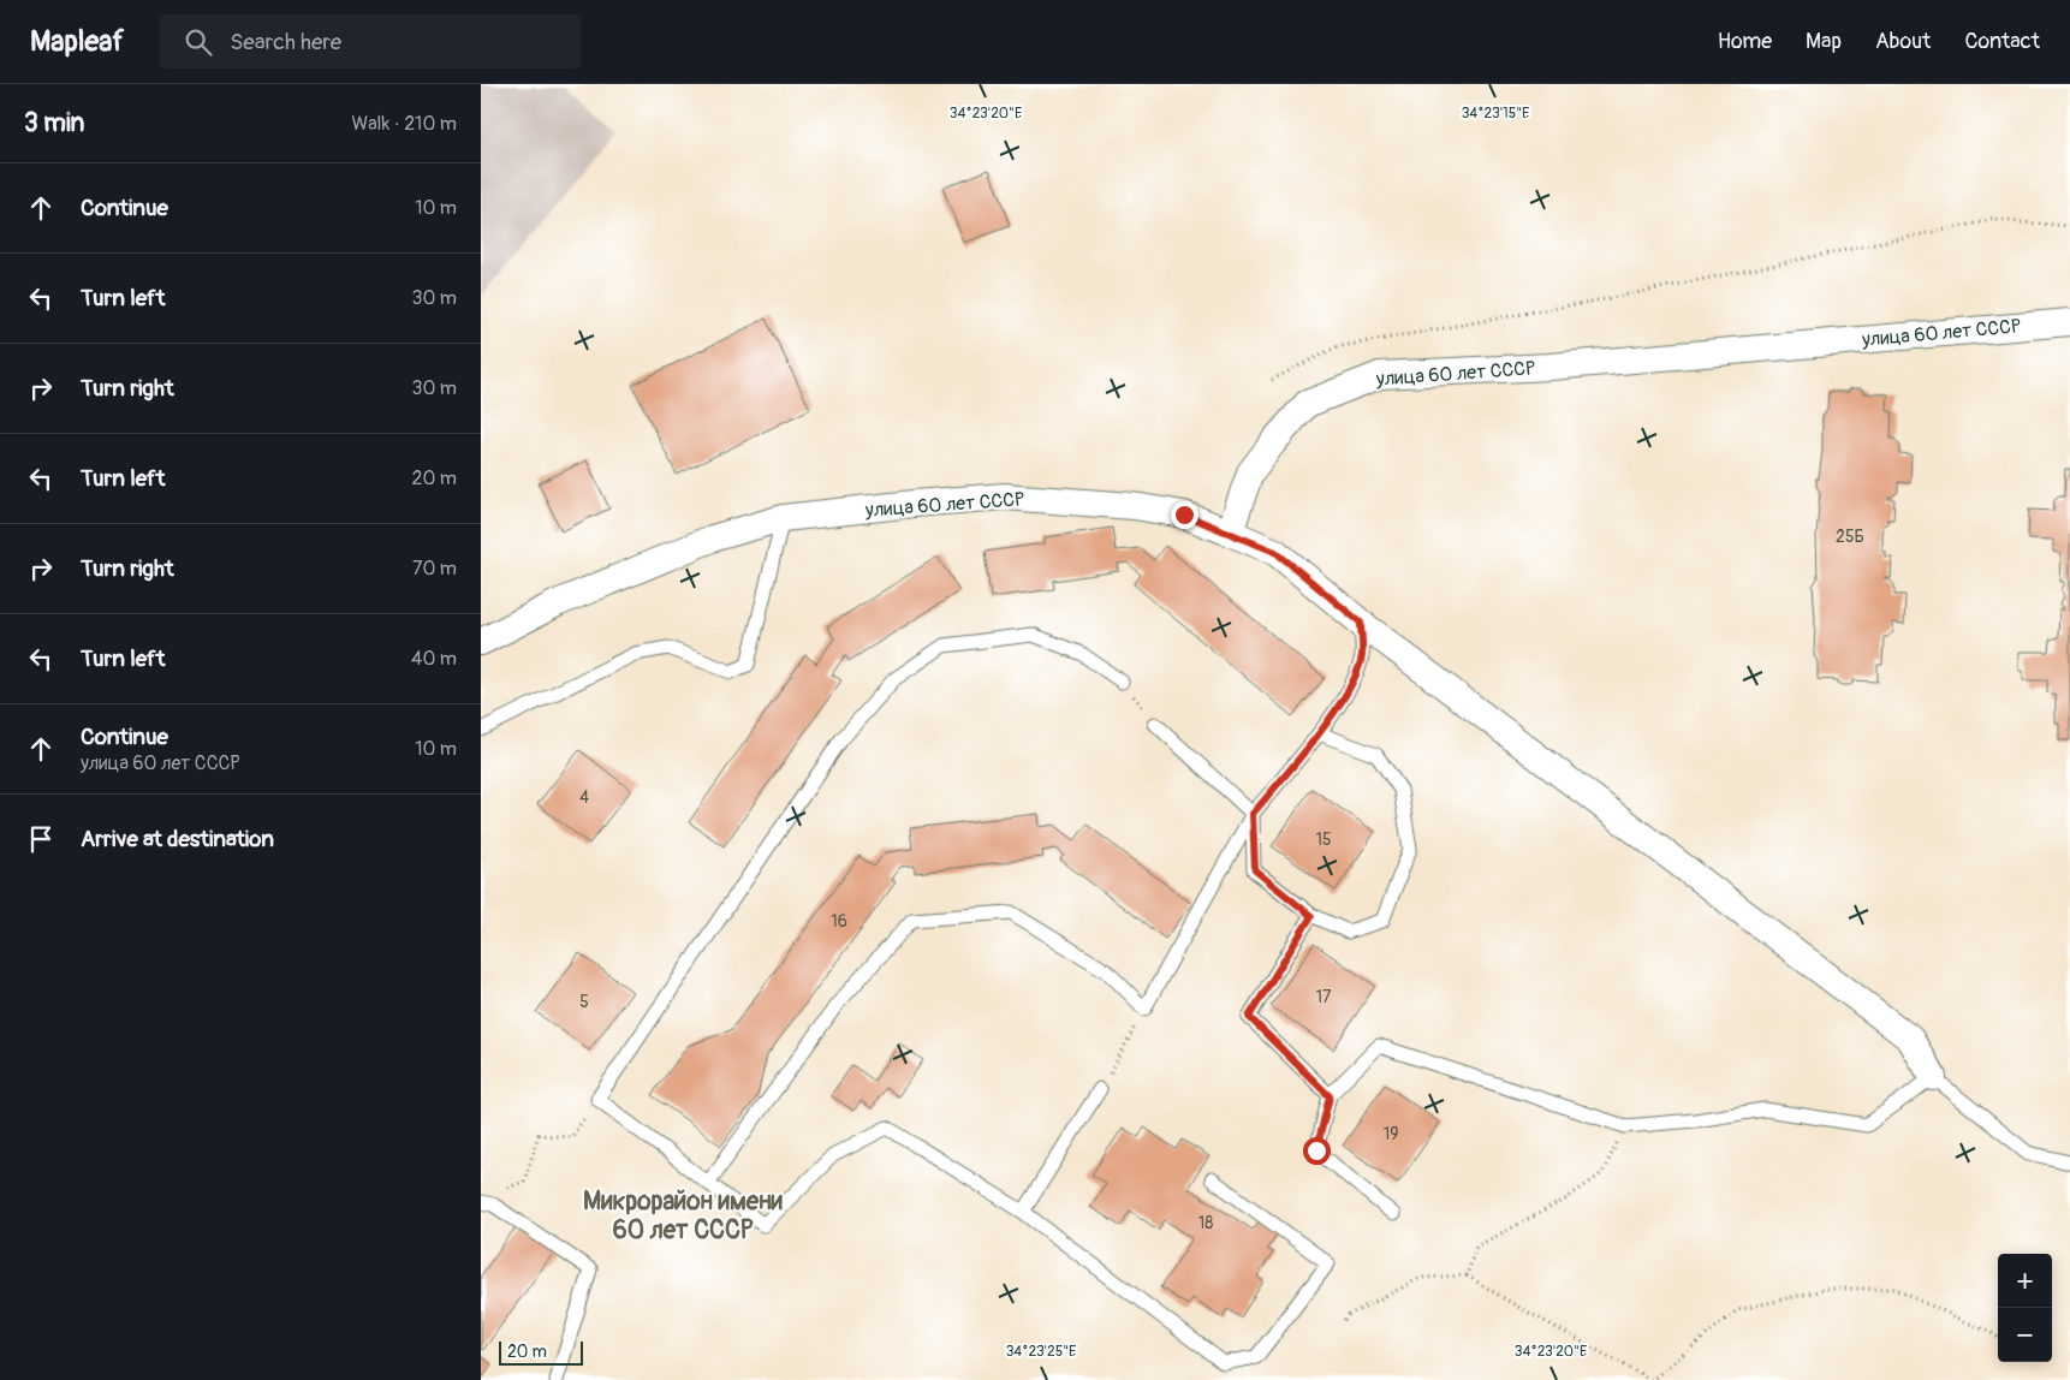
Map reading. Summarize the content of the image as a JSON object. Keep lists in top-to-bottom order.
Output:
{
  "streets": {
    "street": ["улица 60 лет СССР"]
  },
  "districts": ["Микрорайон имени 60 лет СССР"],
  "house_numbers": [
    "25Б",
    "4",
    "15",
    "16",
    "17",
    "5",
    "19",
    "18"
  ],
  "scale_bar": "20 m",
  "page": {
    "header": "Mapleaf",
    "search": "Search here",
    "nav": [
      "Home",
      "Map",
      "About",
      "Contact"
    ],
    "heading": ["3 min", "Walk · 210 m"],
    "list": [
      ["Continue", "10 m"],
      ["Turn left", "30 m"],
      ["Turn right", "30 m"],
      ["Turn left", "20 m"],
      ["Turn right", "70 m"],
      ["Turn left", "40 m"],
      ["Continue", "улица 60 лет СССР", "10 m"],
      "Arrive at destination"
    ],
    "map_buttons": ["+", "−"],
    "scale": "20 m"
  },
  "coordinates": ["34°23'20\"E", "34°23'15\"E", "34°23'25\"E"]
}
